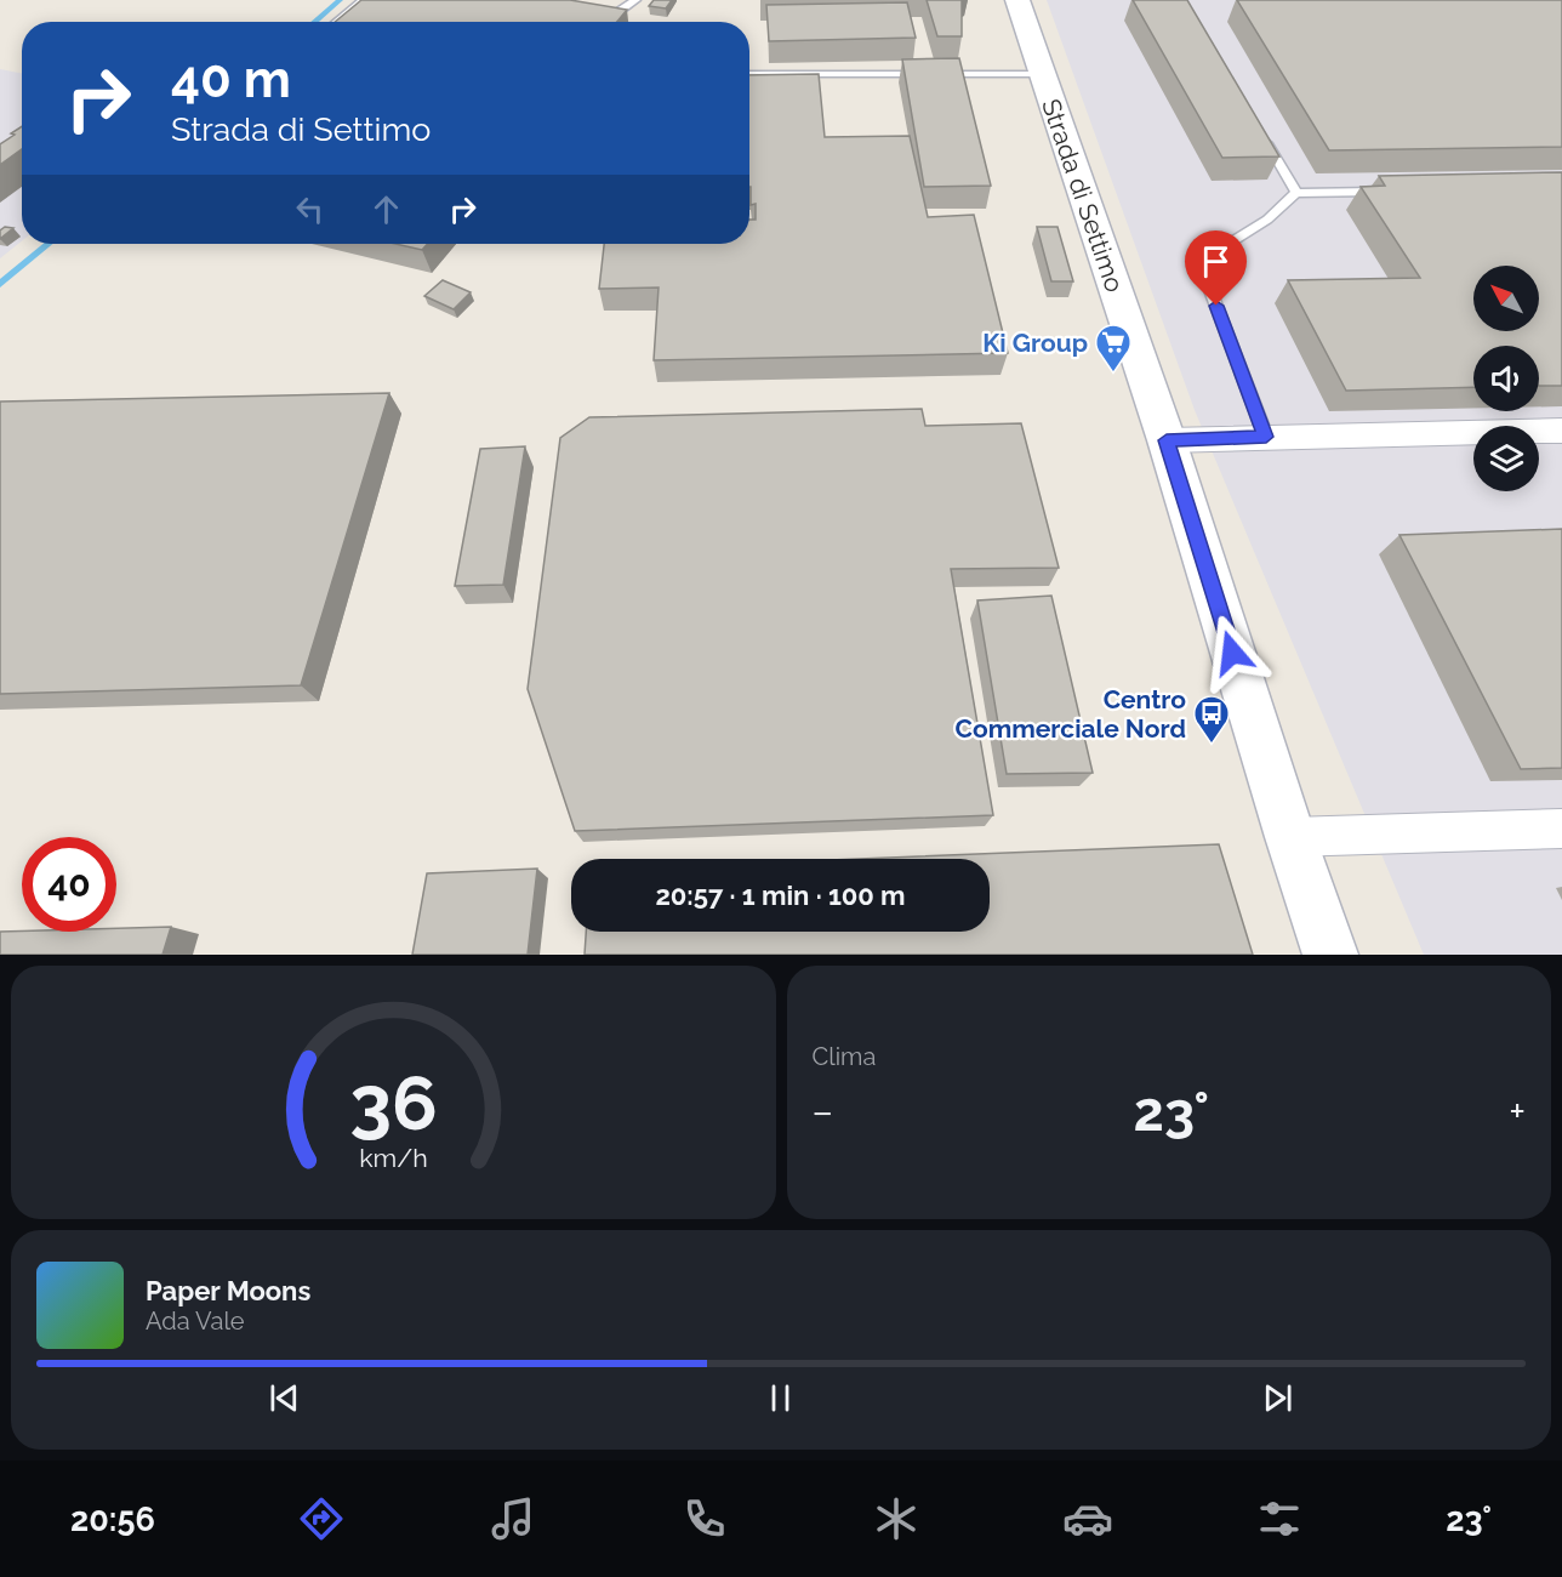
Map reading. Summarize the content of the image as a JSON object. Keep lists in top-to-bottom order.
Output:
{
  "streets": {
    "street": ["Strada di Settimo"]
  },
  "places": {
    "supermarket": ["Ki Group"],
    "bus stop": ["Centro Commerciale Nord"]
  },
  "north": "top left",
  "page": {
    "turn": ["40 m", "Strada di Settimo"],
    "limit": "40",
    "trip": "20:57 · 1 min · 100 m",
    "tile": "Clima",
    "heat": ["−", "23°", "+"],
    "song": ["Paper Moons", "Ada Vale"],
    "tabs": ["20:56", "23°"],
    "gauge": ["36", "km/h"]
  }
}
